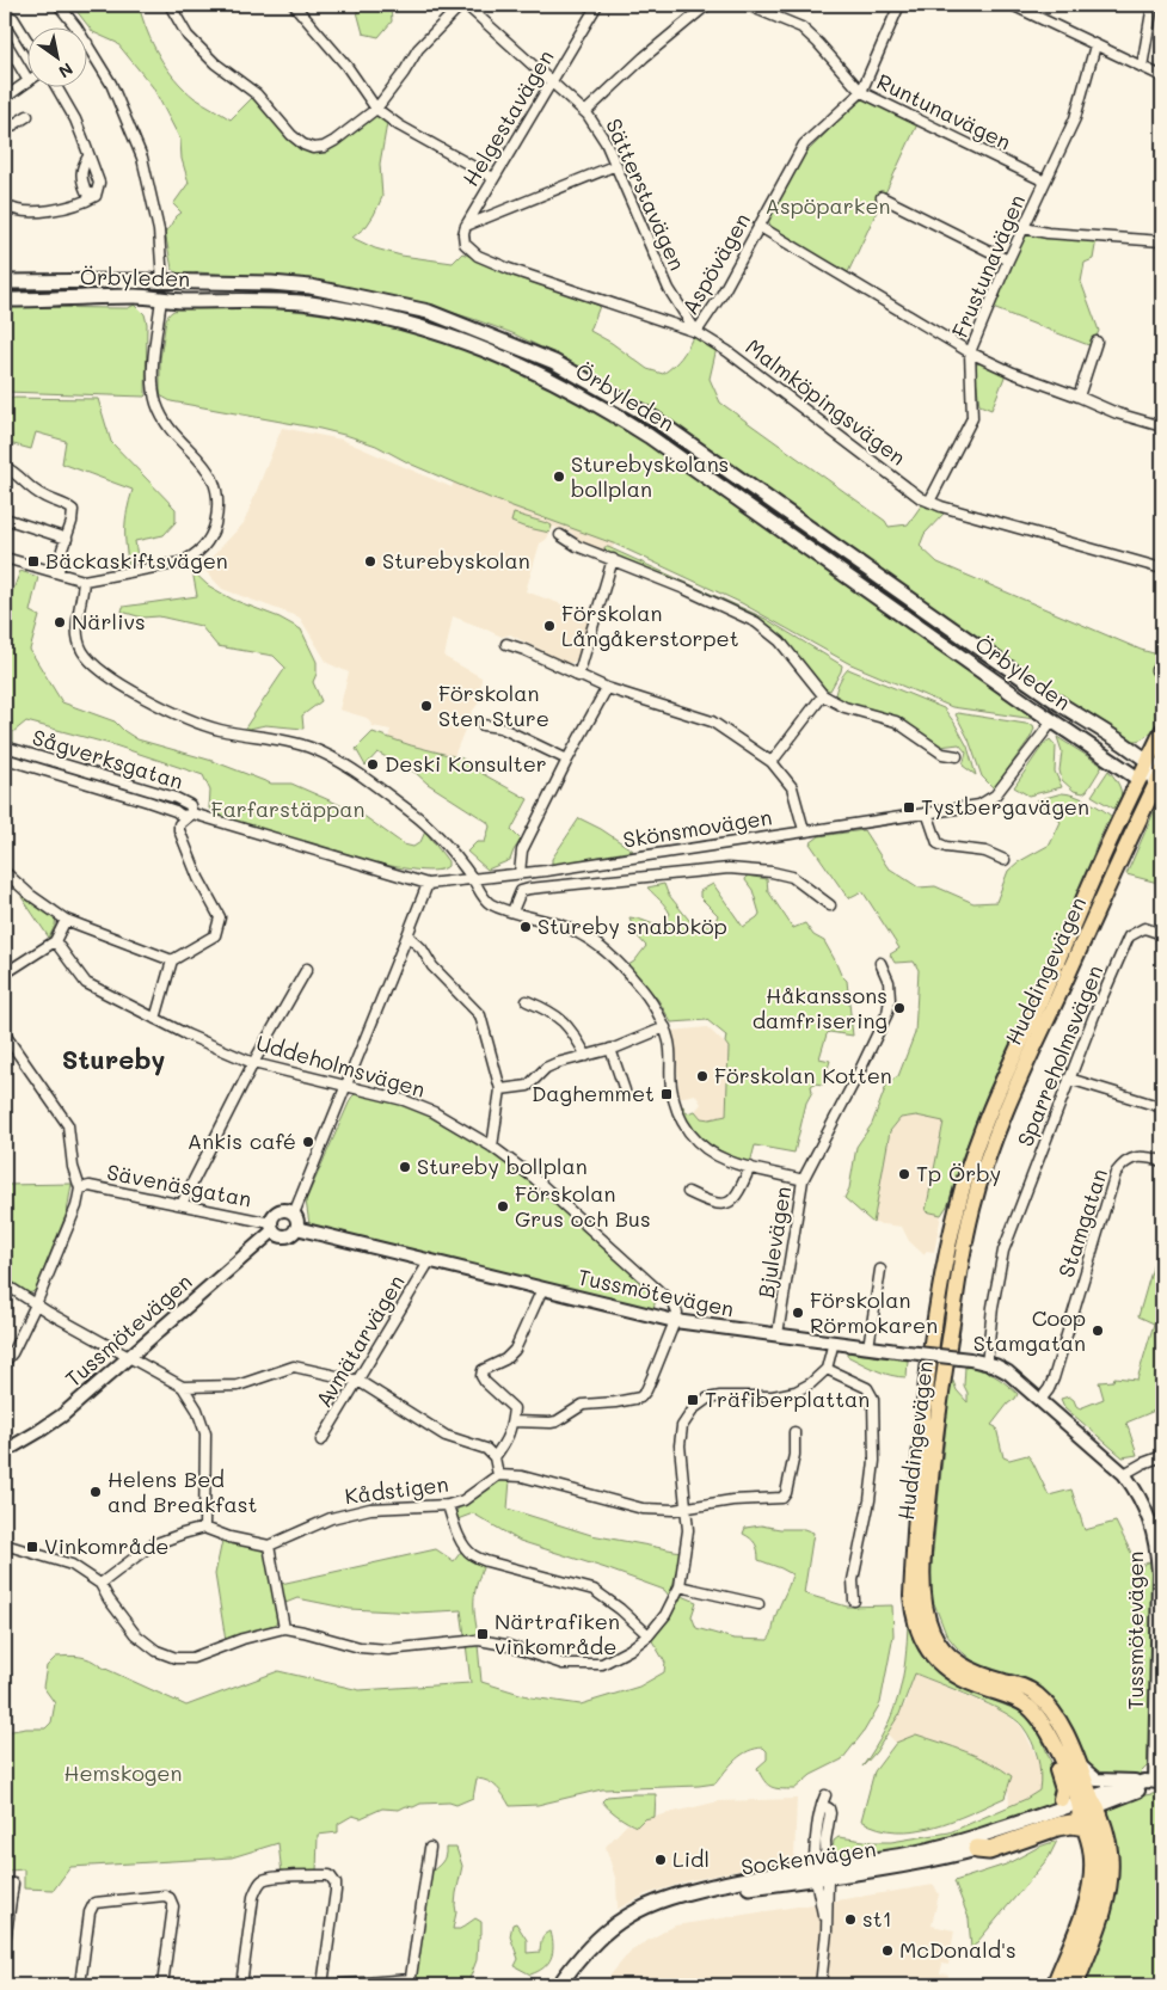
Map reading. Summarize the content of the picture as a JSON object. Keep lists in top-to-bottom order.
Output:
{
  "streets": {
    "main road": ["Örbyleden", "Huddingevägen", "Sockenvägen"],
    "street": [
      "Runtunavägen",
      "Helgestavägen",
      "Sätterstavägen",
      "Aspövägen",
      "Frustunavägen",
      "Malmköpingsvägen",
      "Sågverksgatan",
      "Skönsmovägen",
      "Sparreholmsvägen",
      "Uddeholmsvägen",
      "Sävenäsgatan",
      "Stamgatan",
      "Bjulevägen",
      "Tussmötevägen",
      "Avmätarvägen",
      "Kådstigen"
    ]
  },
  "crossings": [
    ["Runtunavägen", "Aspövägen"],
    ["Runtunavägen", "Frustunavägen"],
    ["Helgestavägen", "Sätterstavägen"],
    ["Helgestavägen", "Malmköpingsvägen"],
    ["Sätterstavägen", "Aspövägen"],
    ["Sätterstavägen", "Malmköpingsvägen"],
    ["Aspövägen", "Malmköpingsvägen"],
    ["Frustunavägen", "Malmköpingsvägen"],
    ["Örbyleden", "Skönsmovägen"],
    ["Örbyleden", "Huddingevägen"],
    ["Sågverksgatan", "Skönsmovägen"],
    ["Huddingevägen", "Sockenvägen"],
    ["Sparreholmsvägen", "Tussmötevägen"],
    ["Uddeholmsvägen", "Tussmötevägen"],
    ["Sävenäsgatan", "Tussmötevägen"],
    ["Stamgatan", "Tussmötevägen"],
    ["Bjulevägen", "Tussmötevägen"],
    ["Tussmötevägen", "Avmätarvägen"]
  ],
  "districts": ["Stureby"],
  "parks": ["Aspöparken", "Farfarstäppan", "Hemskogen"],
  "places": {
    "other": [
      "Sturebyskolans bollplan",
      "Sturebyskolan",
      "Närlivs",
      "Förskolan Långåkerstorpet",
      "Förskolan Sten Sture",
      "Deski Konsulter",
      "Stureby snabbköp",
      "Håkanssons damfrisering",
      "Förskolan Kotten",
      "Ankis café",
      "Stureby bollplan",
      "Tp Örby",
      "Förskolan Grus och Bus",
      "Förskolan Rörmokaren",
      "Coop Stamgatan",
      "Helens Bed and Breakfast",
      "Lidl",
      "st1",
      "McDonald's"
    ],
    "transit": [
      "Bäckaskiftsvägen",
      "Tystbergavägen",
      "Daghemmet",
      "Träfiberplattan",
      "Vinkområde",
      "Närtrafiken vinkområde"
    ]
  },
  "north": "bottom right"
}
